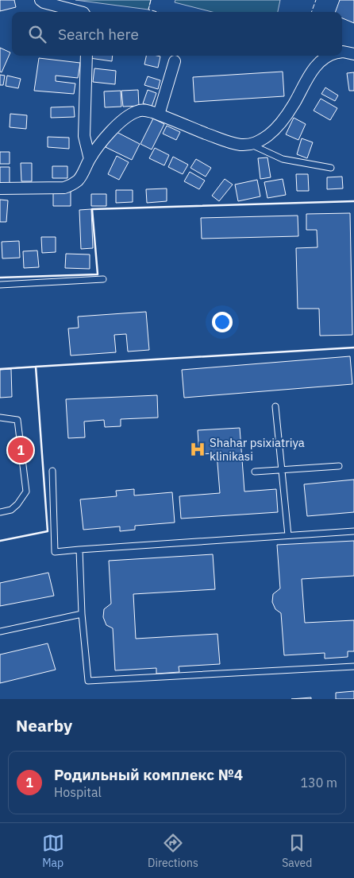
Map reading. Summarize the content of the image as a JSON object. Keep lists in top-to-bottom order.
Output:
{
  "places": {
    "hospital": ["Shahar psixiatriya klinikasi"]
  },
  "page": {
    "search": "Search here",
    "pins": "1",
    "heading": "Nearby",
    "list": [
      {
        "mark": "1",
        "name": "Родильный комплекс №4",
        "note": "Hospital",
        "value": "130 m"
      }
    ],
    "nav": ["Map", "Directions", "Saved"]
  }
}
